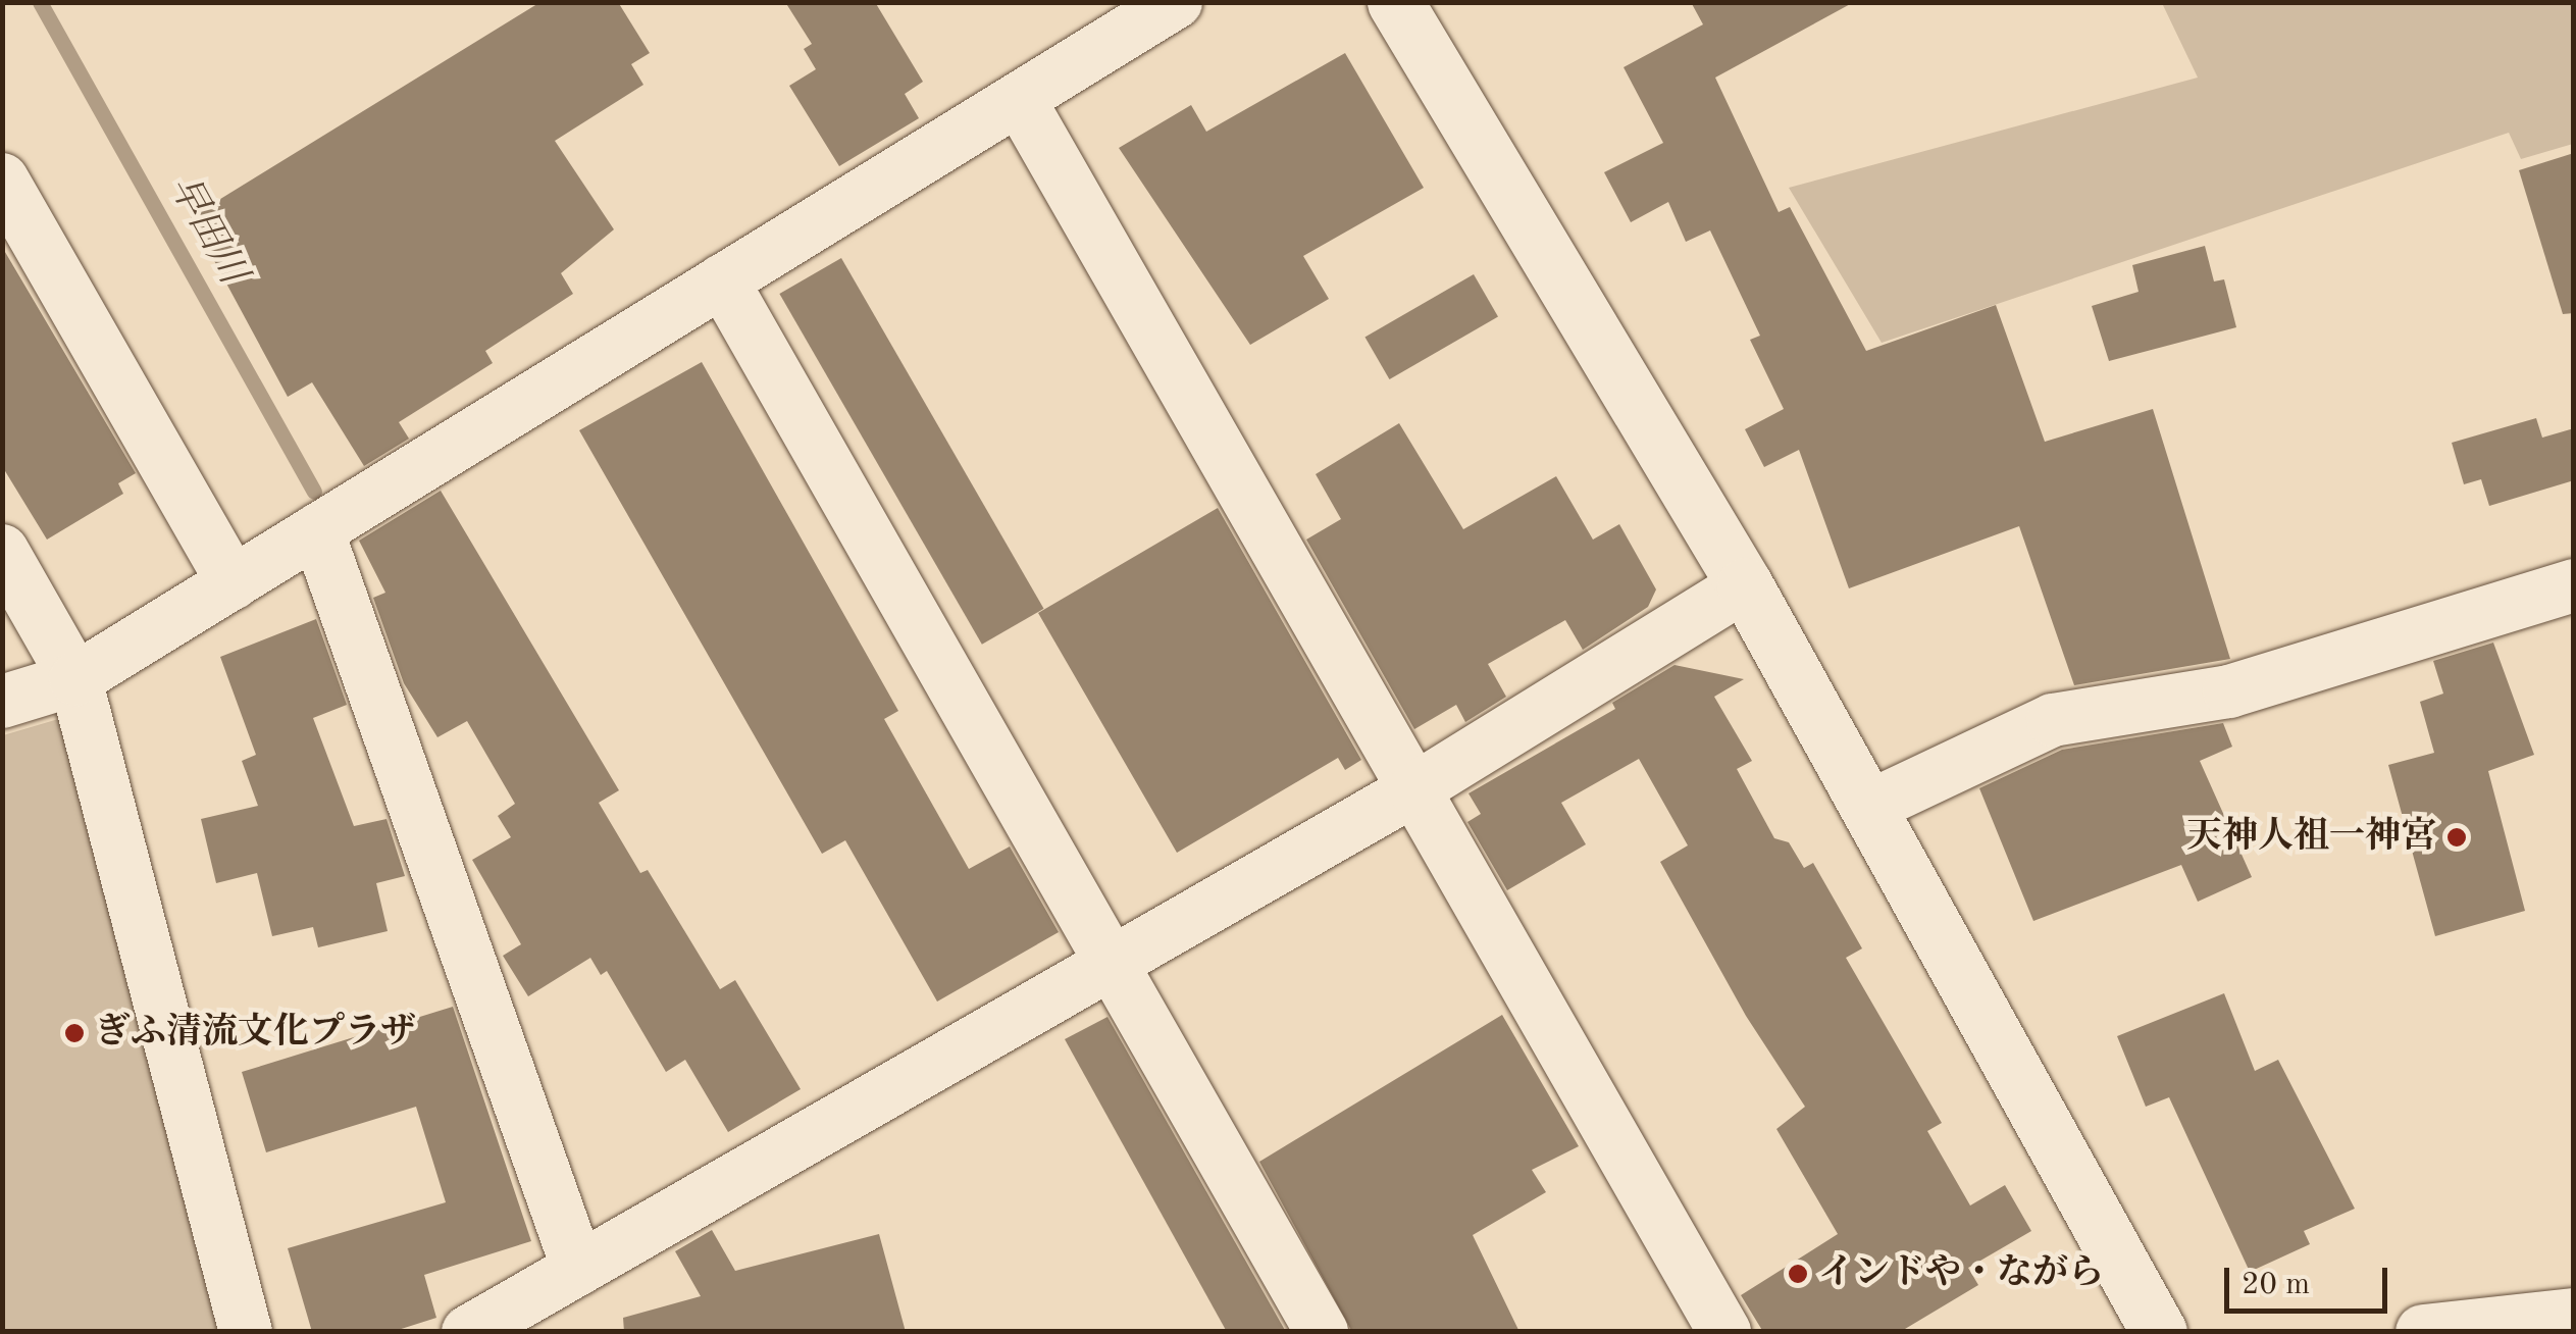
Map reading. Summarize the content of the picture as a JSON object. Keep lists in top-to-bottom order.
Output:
{
  "water": ["早田川"],
  "places": ["天神人祖一神宮", "ぎふ清流文化プラザ", "インドや・ながら"],
  "scale_bar": "20 m"
}
